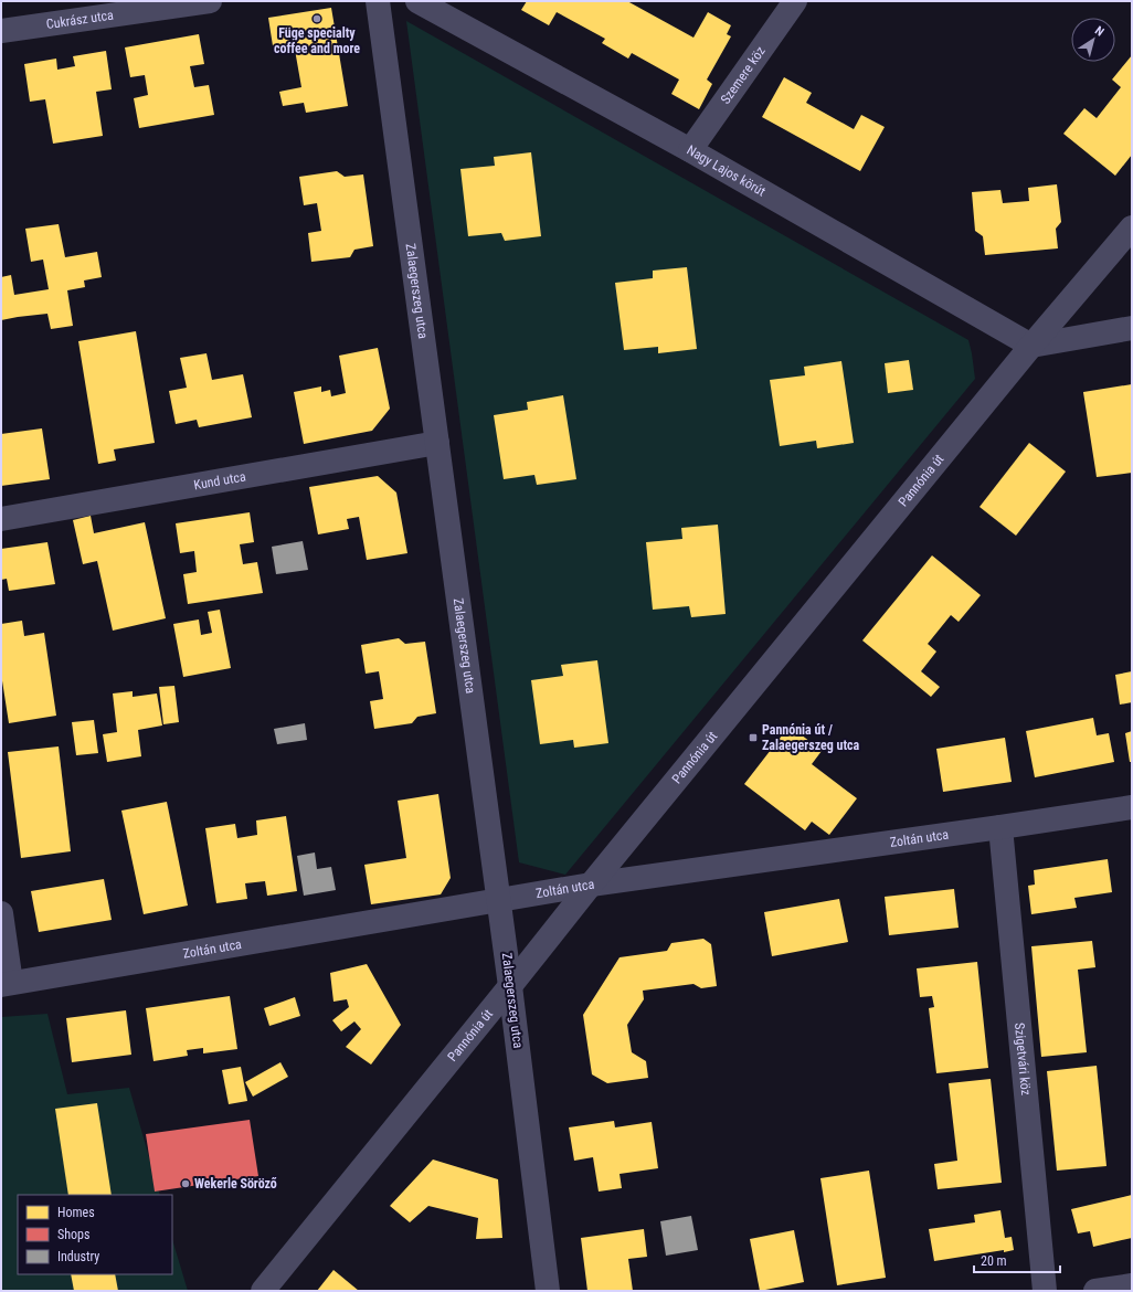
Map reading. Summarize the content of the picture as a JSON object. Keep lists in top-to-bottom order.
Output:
{
  "streets": {
    "street": [
      "Cukrász utca",
      "Szemere köz",
      "Nagy Lajos körút",
      "Zalaegerszeg utca",
      "Kund utca",
      "Pannónia út",
      "Zoltán utca",
      "Szigetvári köz"
    ]
  },
  "crossings": [
    ["Szemere köz", "Nagy Lajos körút"],
    ["Nagy Lajos körút", "Pannónia út"],
    ["Zalaegerszeg utca", "Kund utca"],
    ["Zalaegerszeg utca", "Pannónia út"],
    ["Zalaegerszeg utca", "Zoltán utca"],
    ["Pannónia út", "Zoltán utca"],
    ["Zoltán utca", "Szigetvári köz"]
  ],
  "places": {
    "other": ["Füge specialty coffee and more", "Wekerle Söröző"],
    "transit": ["Pannónia út / Zalaegerszeg utca"]
  },
  "legend": ["Homes", "Shops", "Industry"],
  "scale_bar": "20 m",
  "north": "top right"
}
